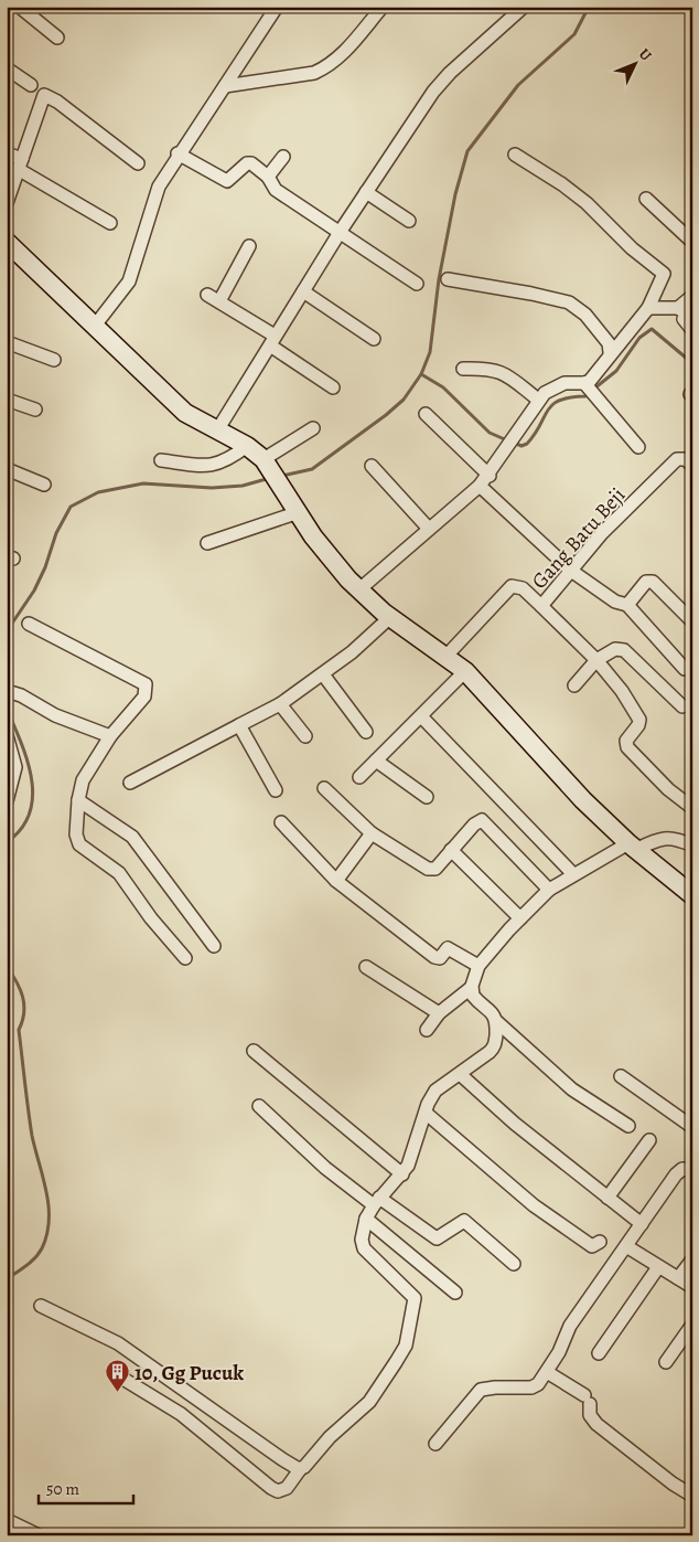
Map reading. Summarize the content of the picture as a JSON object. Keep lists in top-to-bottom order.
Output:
{
  "streets": {
    "street": ["Gang Batu Beji"]
  },
  "places": {
    "building": ["10, Gg Pucuk"]
  },
  "scale_bar": "50 m",
  "north": "top right"
}
